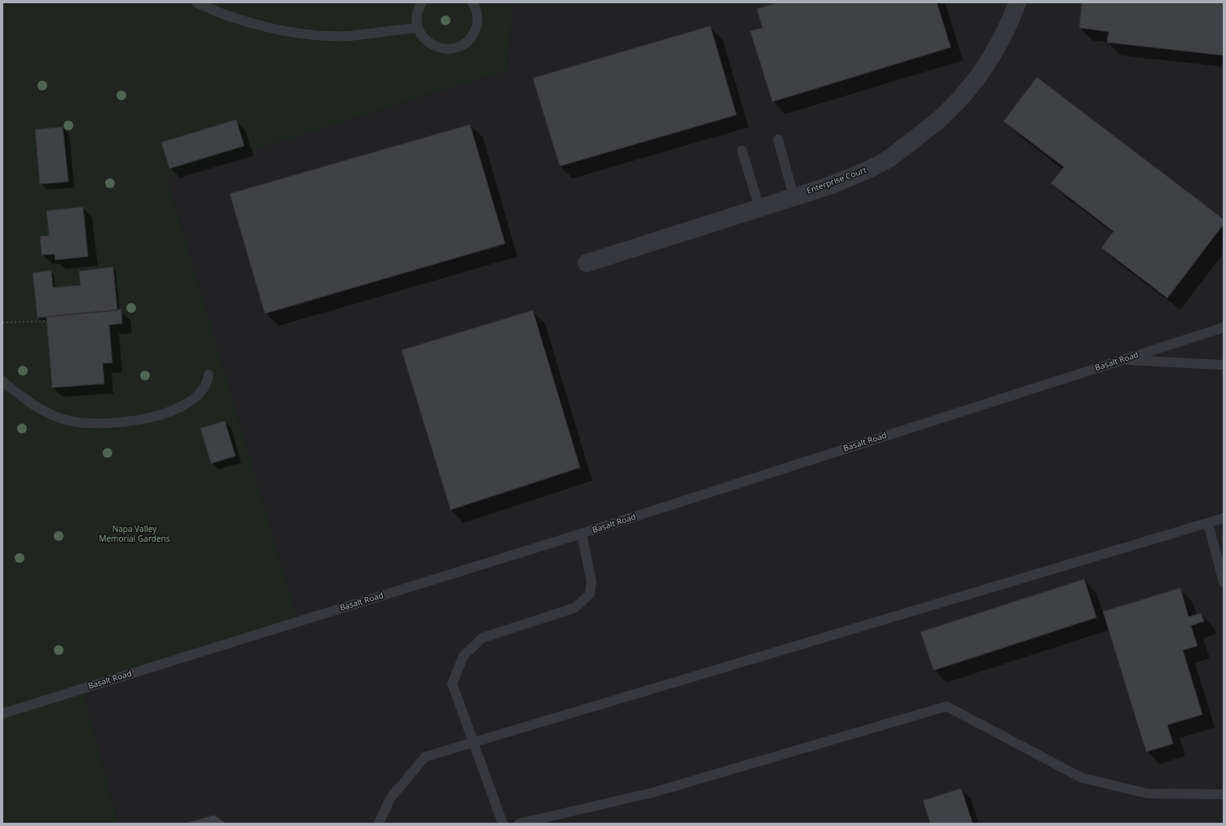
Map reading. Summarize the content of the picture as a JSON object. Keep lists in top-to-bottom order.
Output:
{
  "streets": {
    "street": ["Enterprise Court"],
    "lane": ["Basalt Road"]
  },
  "parks": ["Napa Valley Memorial Gardens"]
}
